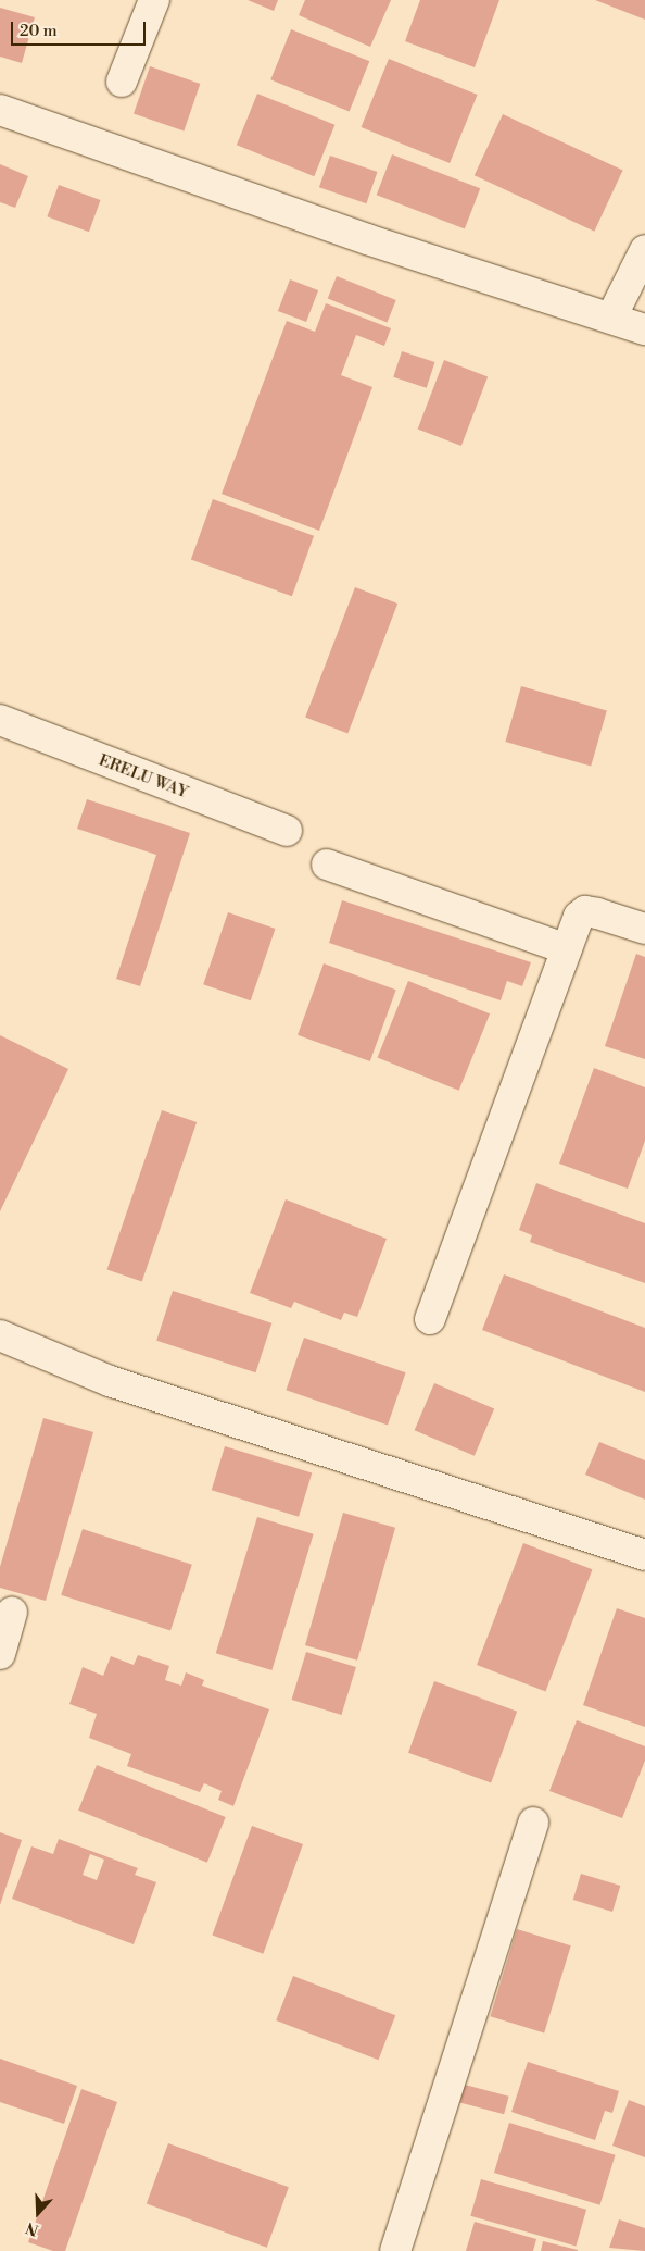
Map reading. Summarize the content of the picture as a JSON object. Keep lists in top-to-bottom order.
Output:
{
  "streets": {
    "street": ["ERELU WAY"]
  },
  "scale_bar": "20 m",
  "north": "bottom"
}
